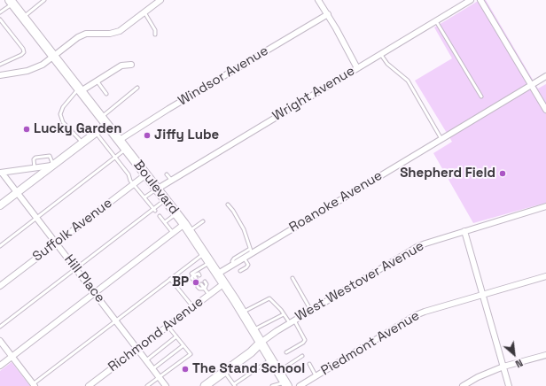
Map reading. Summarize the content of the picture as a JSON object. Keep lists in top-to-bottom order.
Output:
{
  "streets": {
    "main road": ["Boulevard"],
    "street": [
      "Windsor Avenue",
      "Wright Avenue",
      "Roanoke Avenue",
      "Suffolk Avenue",
      "Hill Place",
      "West Westover Avenue",
      "Richmond Avenue",
      "Piedmont Avenue"
    ]
  },
  "crossings": [
    ["Windsor Avenue", "Boulevard"],
    ["Wright Avenue", "Boulevard"],
    ["Boulevard", "Roanoke Avenue"],
    ["Boulevard", "Suffolk Avenue"],
    ["Boulevard", "West Westover Avenue"],
    ["Boulevard", "Richmond Avenue"],
    ["Suffolk Avenue", "Hill Place"],
    ["Hill Place", "Richmond Avenue"]
  ],
  "places": [
    "Lucky Garden",
    "Jiffy Lube",
    "Shepherd Field",
    "BP",
    "The Stand School"
  ],
  "north": "bottom right"
}
